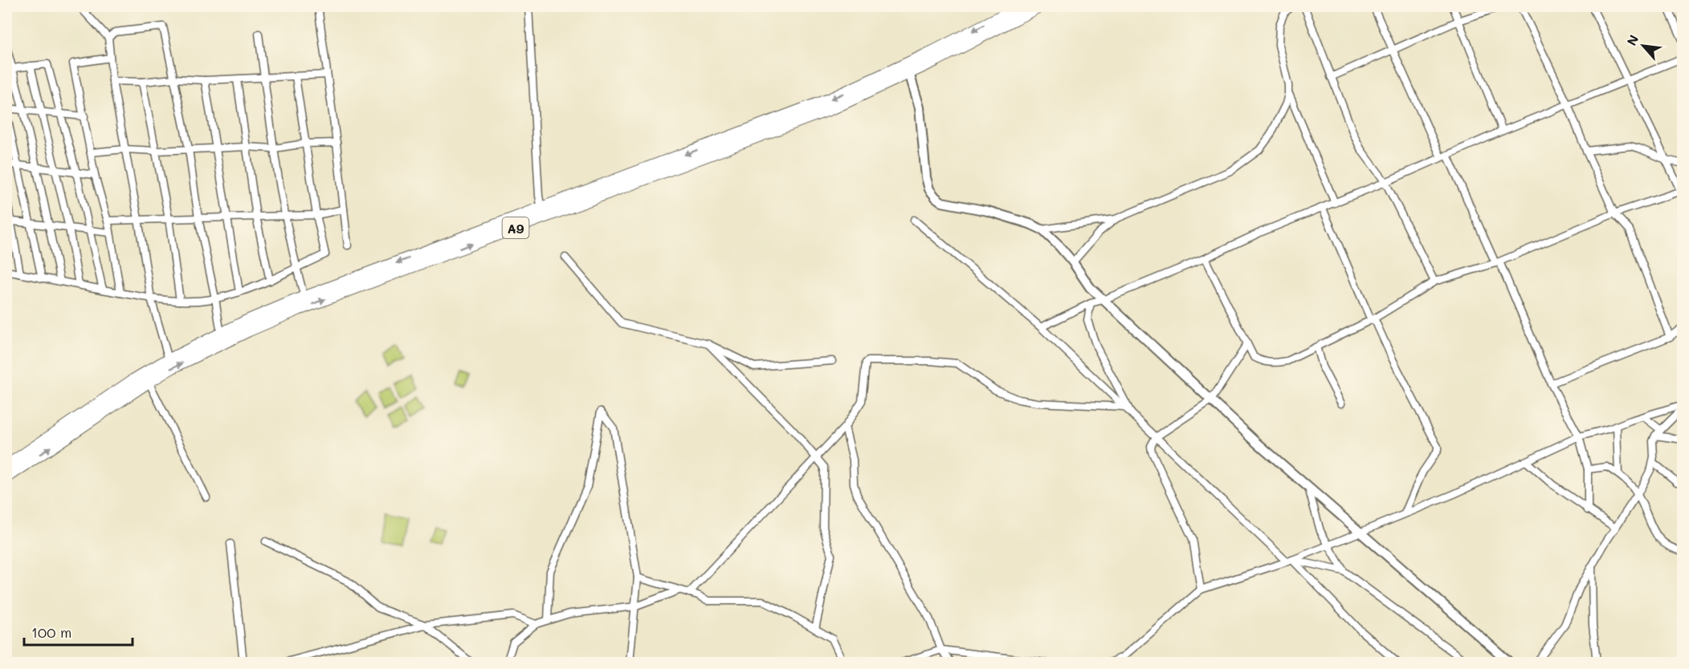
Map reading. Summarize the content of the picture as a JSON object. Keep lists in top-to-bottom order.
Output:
{
  "streets": {
    "highway": ["A9"]
  },
  "scale_bar": "100 m",
  "north": "top left"
}
